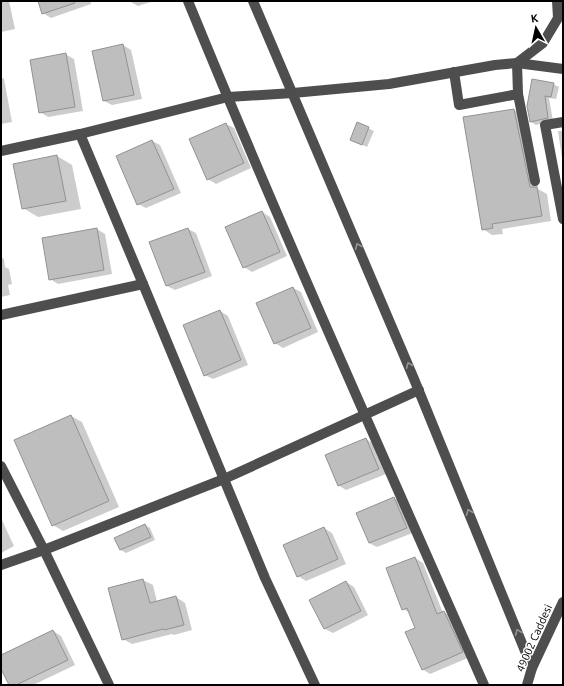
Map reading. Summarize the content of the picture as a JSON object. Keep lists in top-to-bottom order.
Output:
{
  "streets": {
    "street": ["49002 Caddesi"]
  },
  "north": "top"
}
